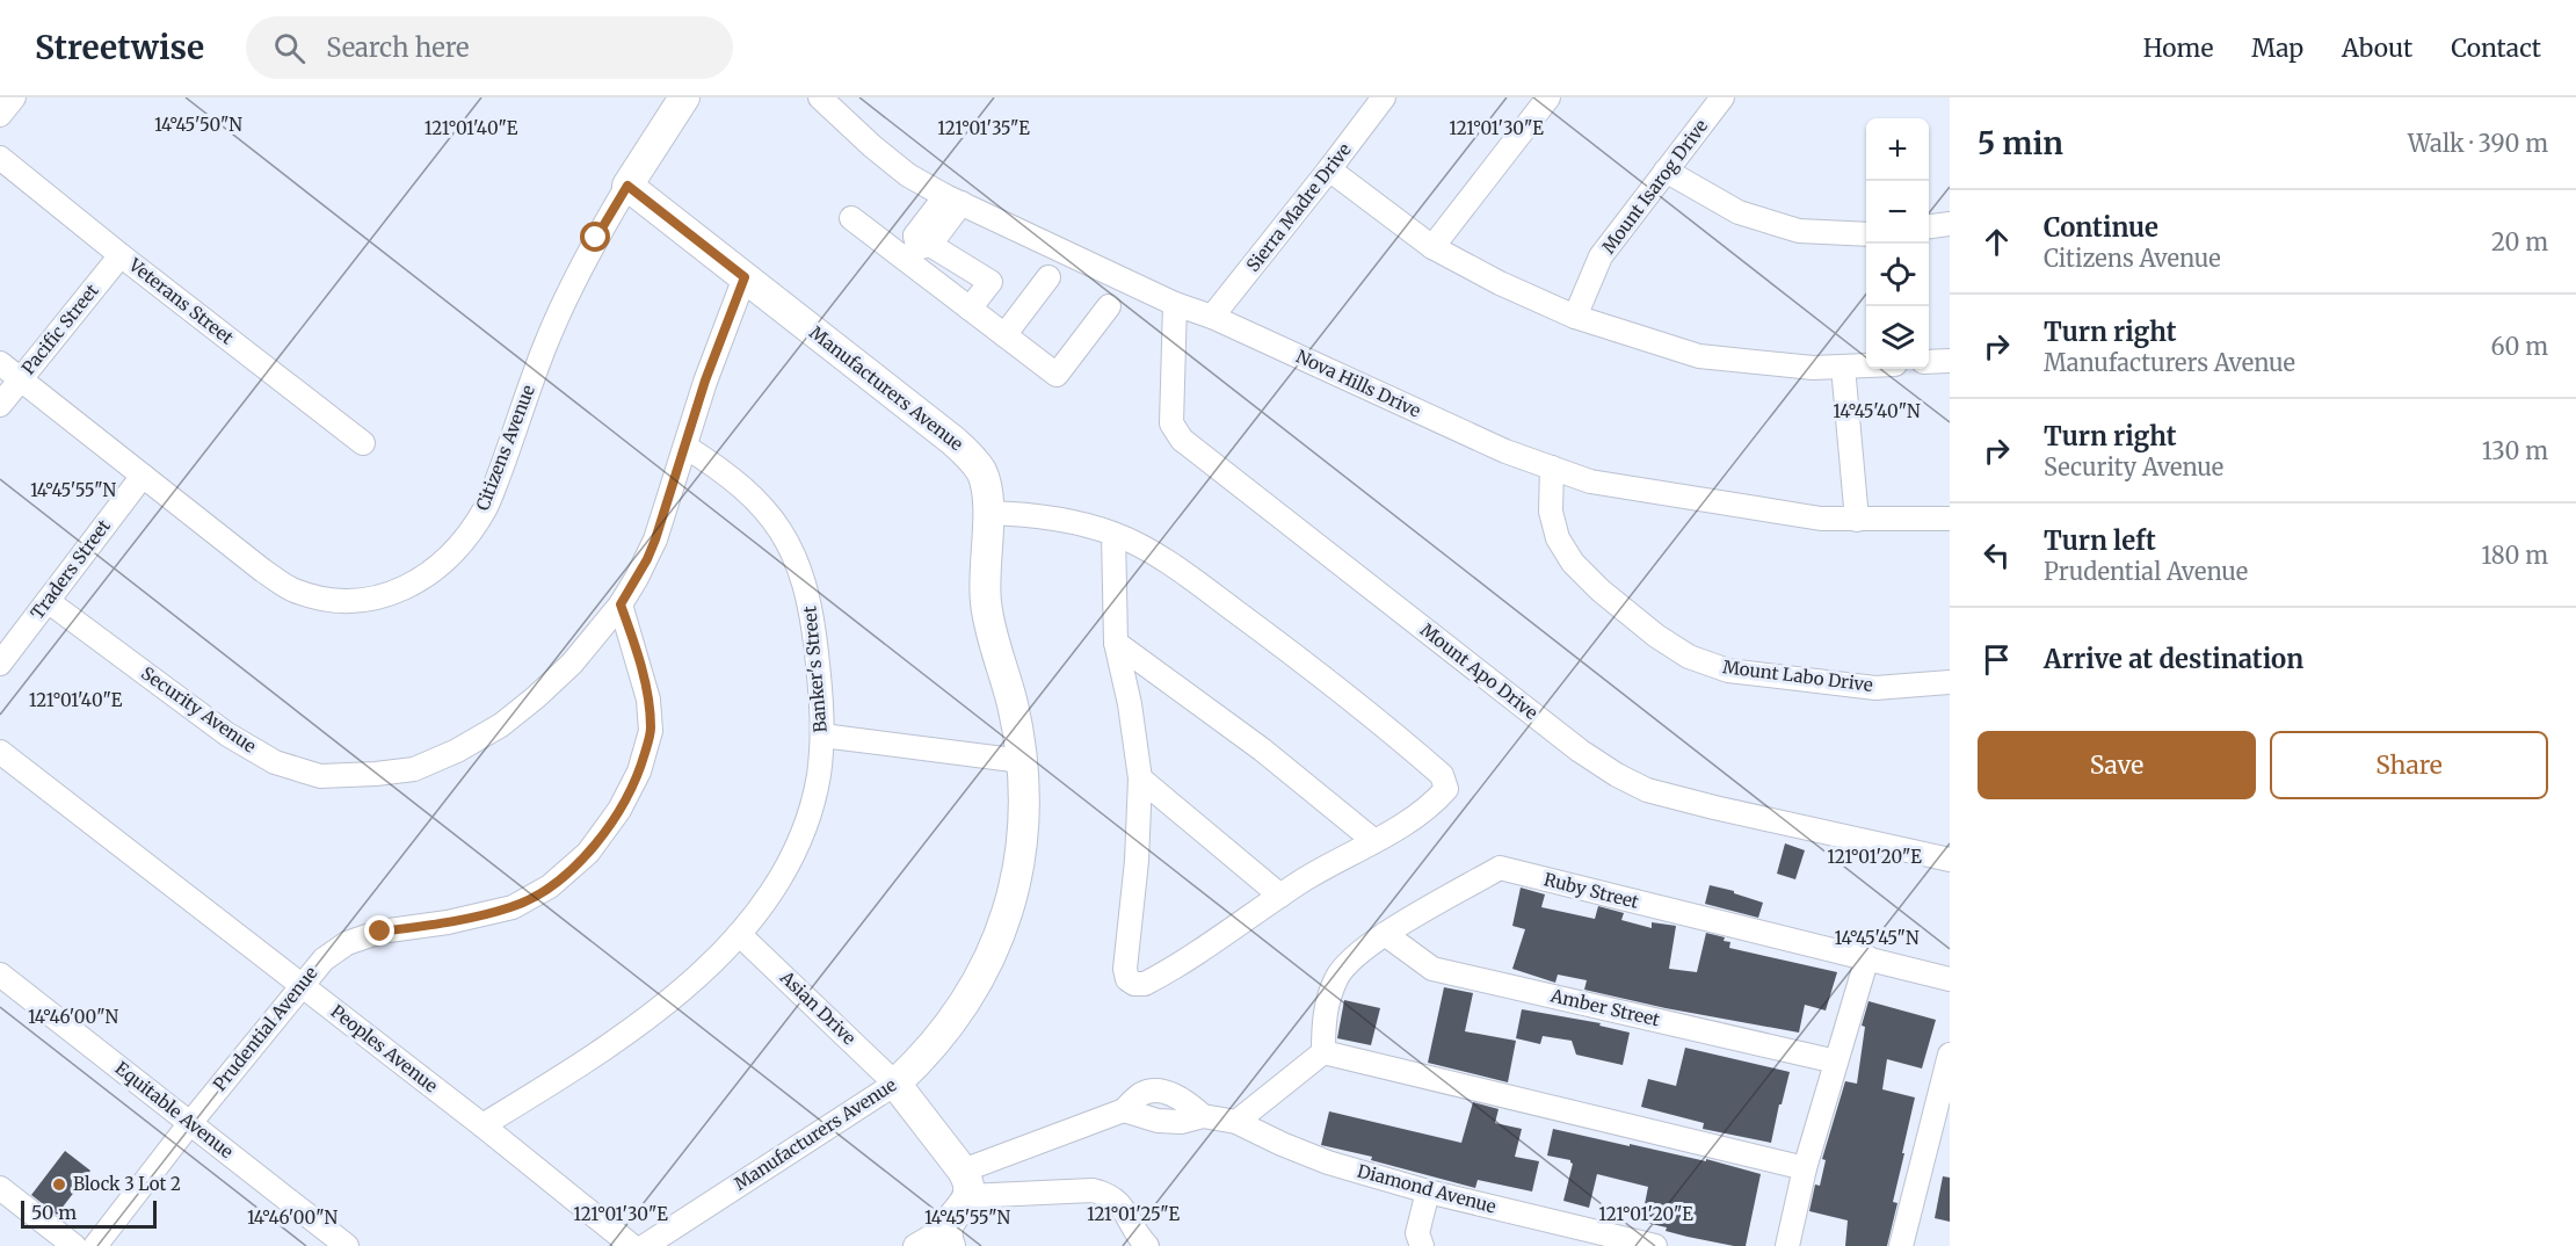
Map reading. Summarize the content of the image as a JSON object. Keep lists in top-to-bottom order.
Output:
{
  "streets": {
    "main road": ["Manufacturers Avenue"],
    "street": [
      "Mount Isarog Drive",
      "Sierra Madre Drive",
      "Veterans Street",
      "Pacific Street",
      "Nova Hills Drive",
      "Citizens Avenue",
      "Traders Street",
      "Banker's Street",
      "Mount Apo Drive",
      "Mount Labo Drive",
      "Security Avenue",
      "Ruby Street",
      "Asian Drive",
      "Amber Street",
      "Prudential Avenue",
      "Peoples Avenue",
      "Equitable Avenue",
      "Diamond Avenue"
    ]
  },
  "crossings": [
    ["Sierra Madre Drive", "Nova Hills Drive"],
    ["Veterans Street", "Pacific Street"],
    ["Pacific Street", "Citizens Avenue"],
    ["Nova Hills Drive", "Mount Apo Drive"],
    ["Nova Hills Drive", "Mount Labo Drive"],
    ["Manufacturers Avenue", "Citizens Avenue"],
    ["Manufacturers Avenue", "Security Avenue"],
    ["Manufacturers Avenue", "Asian Drive"],
    ["Citizens Avenue", "Traders Street"],
    ["Traders Street", "Security Avenue"],
    ["Banker's Street", "Security Avenue"],
    ["Banker's Street", "Asian Drive"],
    ["Banker's Street", "Peoples Avenue"],
    ["Security Avenue", "Prudential Avenue"],
    ["Ruby Street", "Amber Street"],
    ["Prudential Avenue", "Peoples Avenue"],
    ["Prudential Avenue", "Equitable Avenue"]
  ],
  "places": ["Block 3 Lot 2"],
  "scale_bar": "50 m",
  "page": {
    "header": "Streetwise",
    "search": "Search here",
    "nav": [
      "Home",
      "Map",
      "About",
      "Contact"
    ],
    "heading": ["5 min", "Walk · 390 m"],
    "map_buttons": ["+", "−"],
    "list": [
      ["Continue", "Citizens Avenue", "20 m"],
      ["Turn right", "Manufacturers Avenue", "60 m"],
      ["Turn right", "Security Avenue", "130 m"],
      ["Turn left", "Prudential Avenue", "180 m"],
      "Arrive at destination"
    ],
    "buttons": ["Save", "Share"],
    "scale": "50 m"
  },
  "coordinates": [
    "14°45'50\"N",
    "121°01'40\"E",
    "121°01'35\"E",
    "121°01'30\"E",
    "14°45'40\"N",
    "14°45'55\"N",
    "121°01'20\"E",
    "14°45'45\"N",
    "14°46'00\"N",
    "121°01'25\"E"
  ]
}
